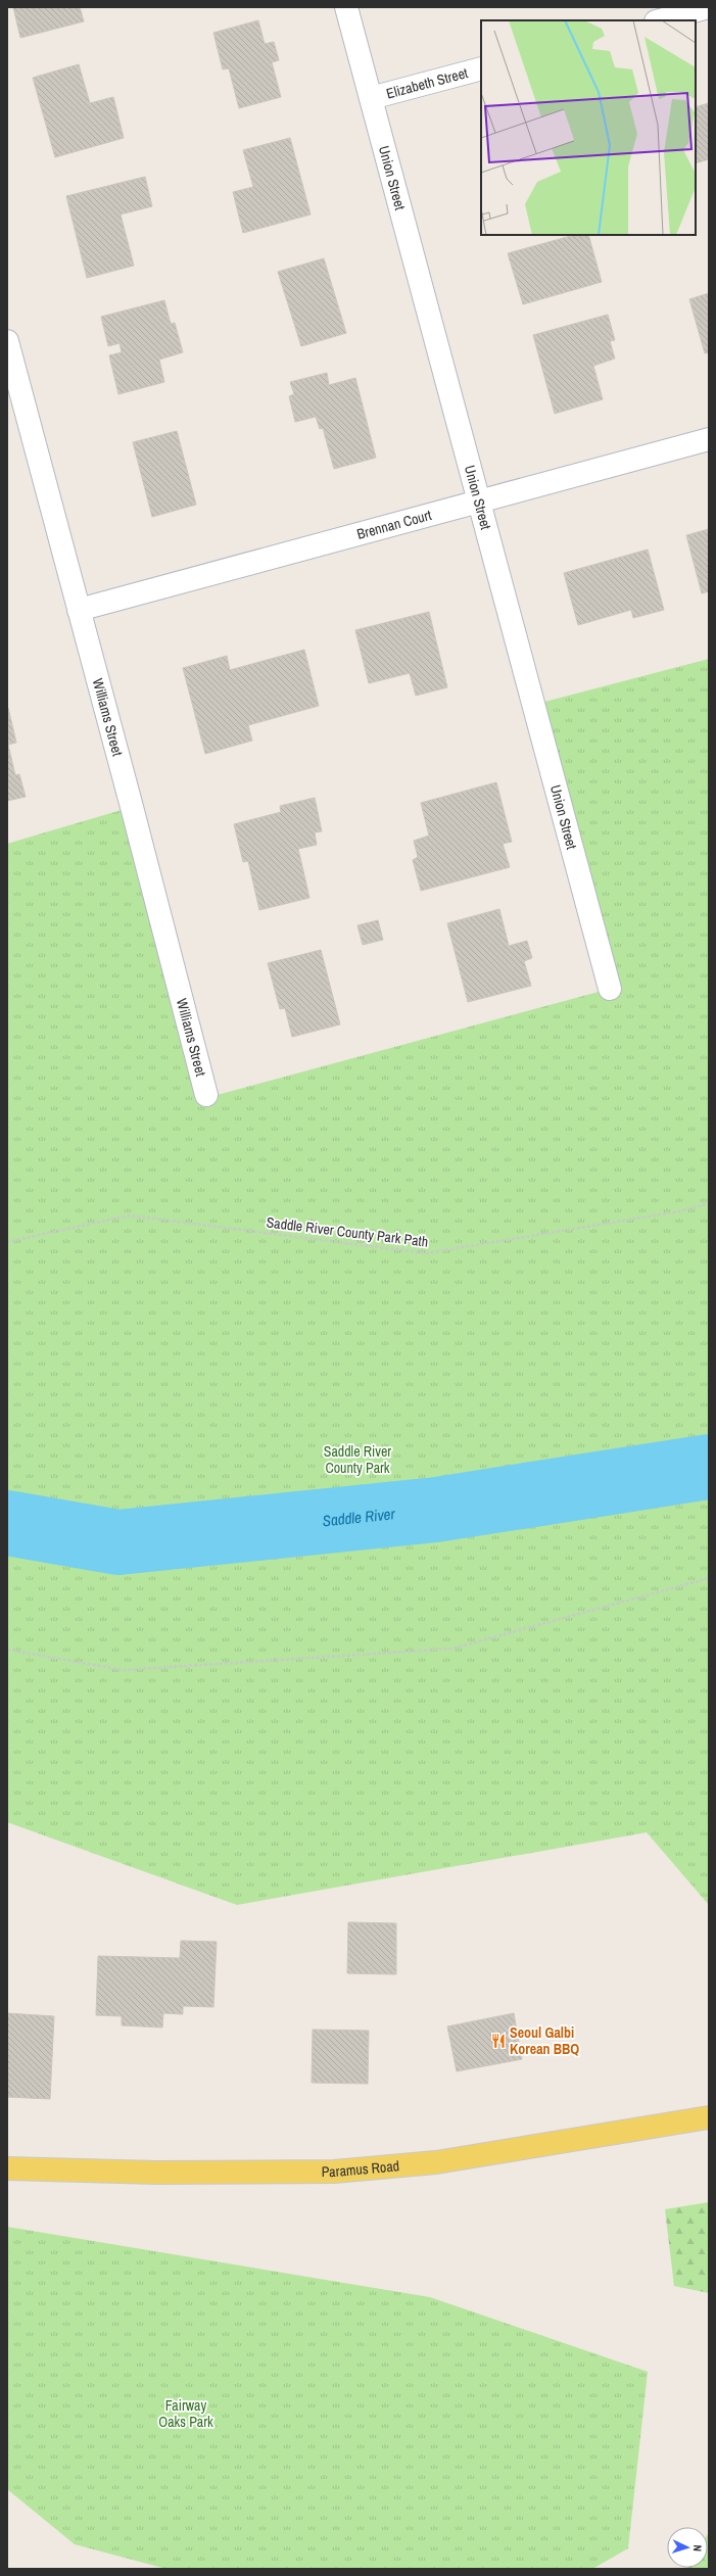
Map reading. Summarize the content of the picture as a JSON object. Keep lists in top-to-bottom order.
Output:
{
  "streets": {
    "main road": ["Paramus Road"],
    "street": [
      "Elizabeth Street",
      "Union Street",
      "Brennan Court",
      "Williams Street"
    ],
    "path": ["Saddle River County Park Path"]
  },
  "crossings": [
    ["Elizabeth Street", "Union Street"],
    ["Union Street", "Brennan Court"],
    ["Brennan Court", "Williams Street"]
  ],
  "water": ["Saddle River"],
  "parks": ["Saddle River County Park", "Fairway Oaks Park"],
  "places": {
    "restaurant": ["Seoul Galbi Korean BBQ"]
  },
  "north": "right"
}
